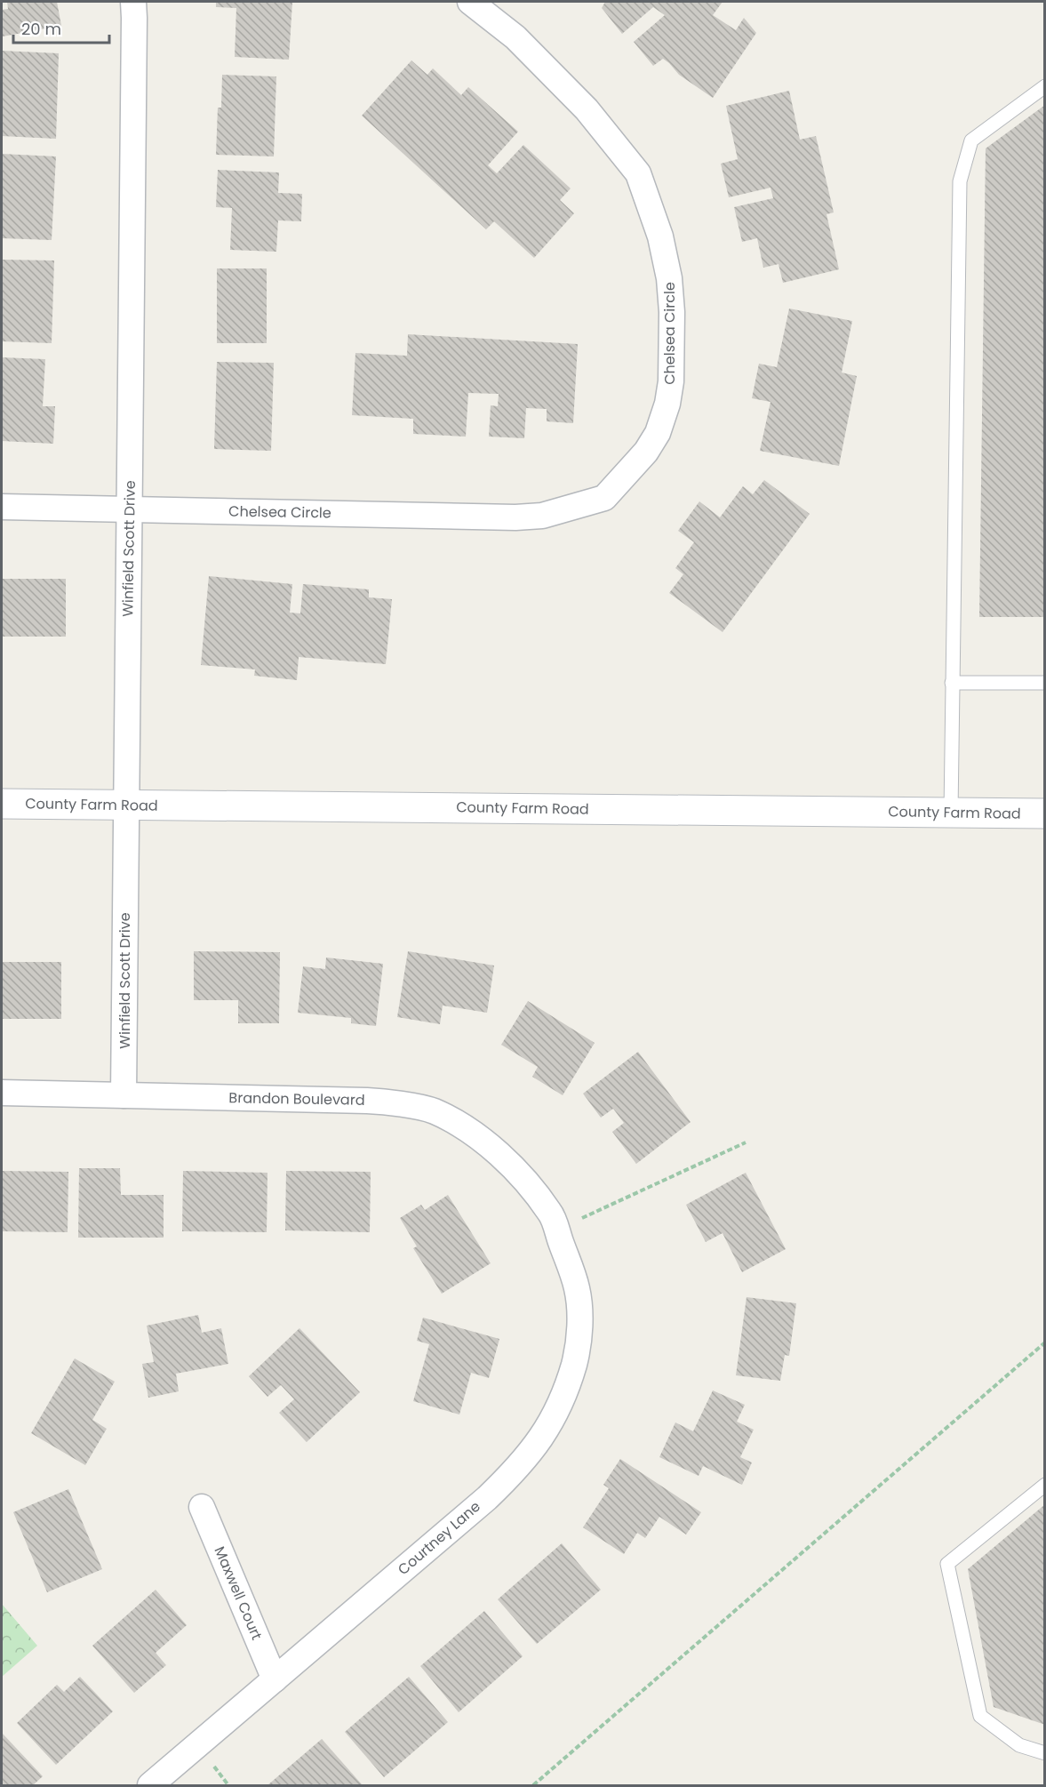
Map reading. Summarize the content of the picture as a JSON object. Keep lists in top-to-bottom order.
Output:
{
  "streets": {
    "main road": ["County Farm Road"],
    "street": [
      "Chelsea Circle",
      "Winfield Scott Drive",
      "Brandon Boulevard",
      "Courtney Lane",
      "Maxwell Court"
    ]
  },
  "crossings": [
    ["Chelsea Circle", "Winfield Scott Drive"],
    ["Winfield Scott Drive", "County Farm Road"],
    ["Winfield Scott Drive", "Brandon Boulevard"],
    ["Brandon Boulevard", "Courtney Lane"],
    ["Courtney Lane", "Maxwell Court"]
  ],
  "scale_bar": "20 m"
}
